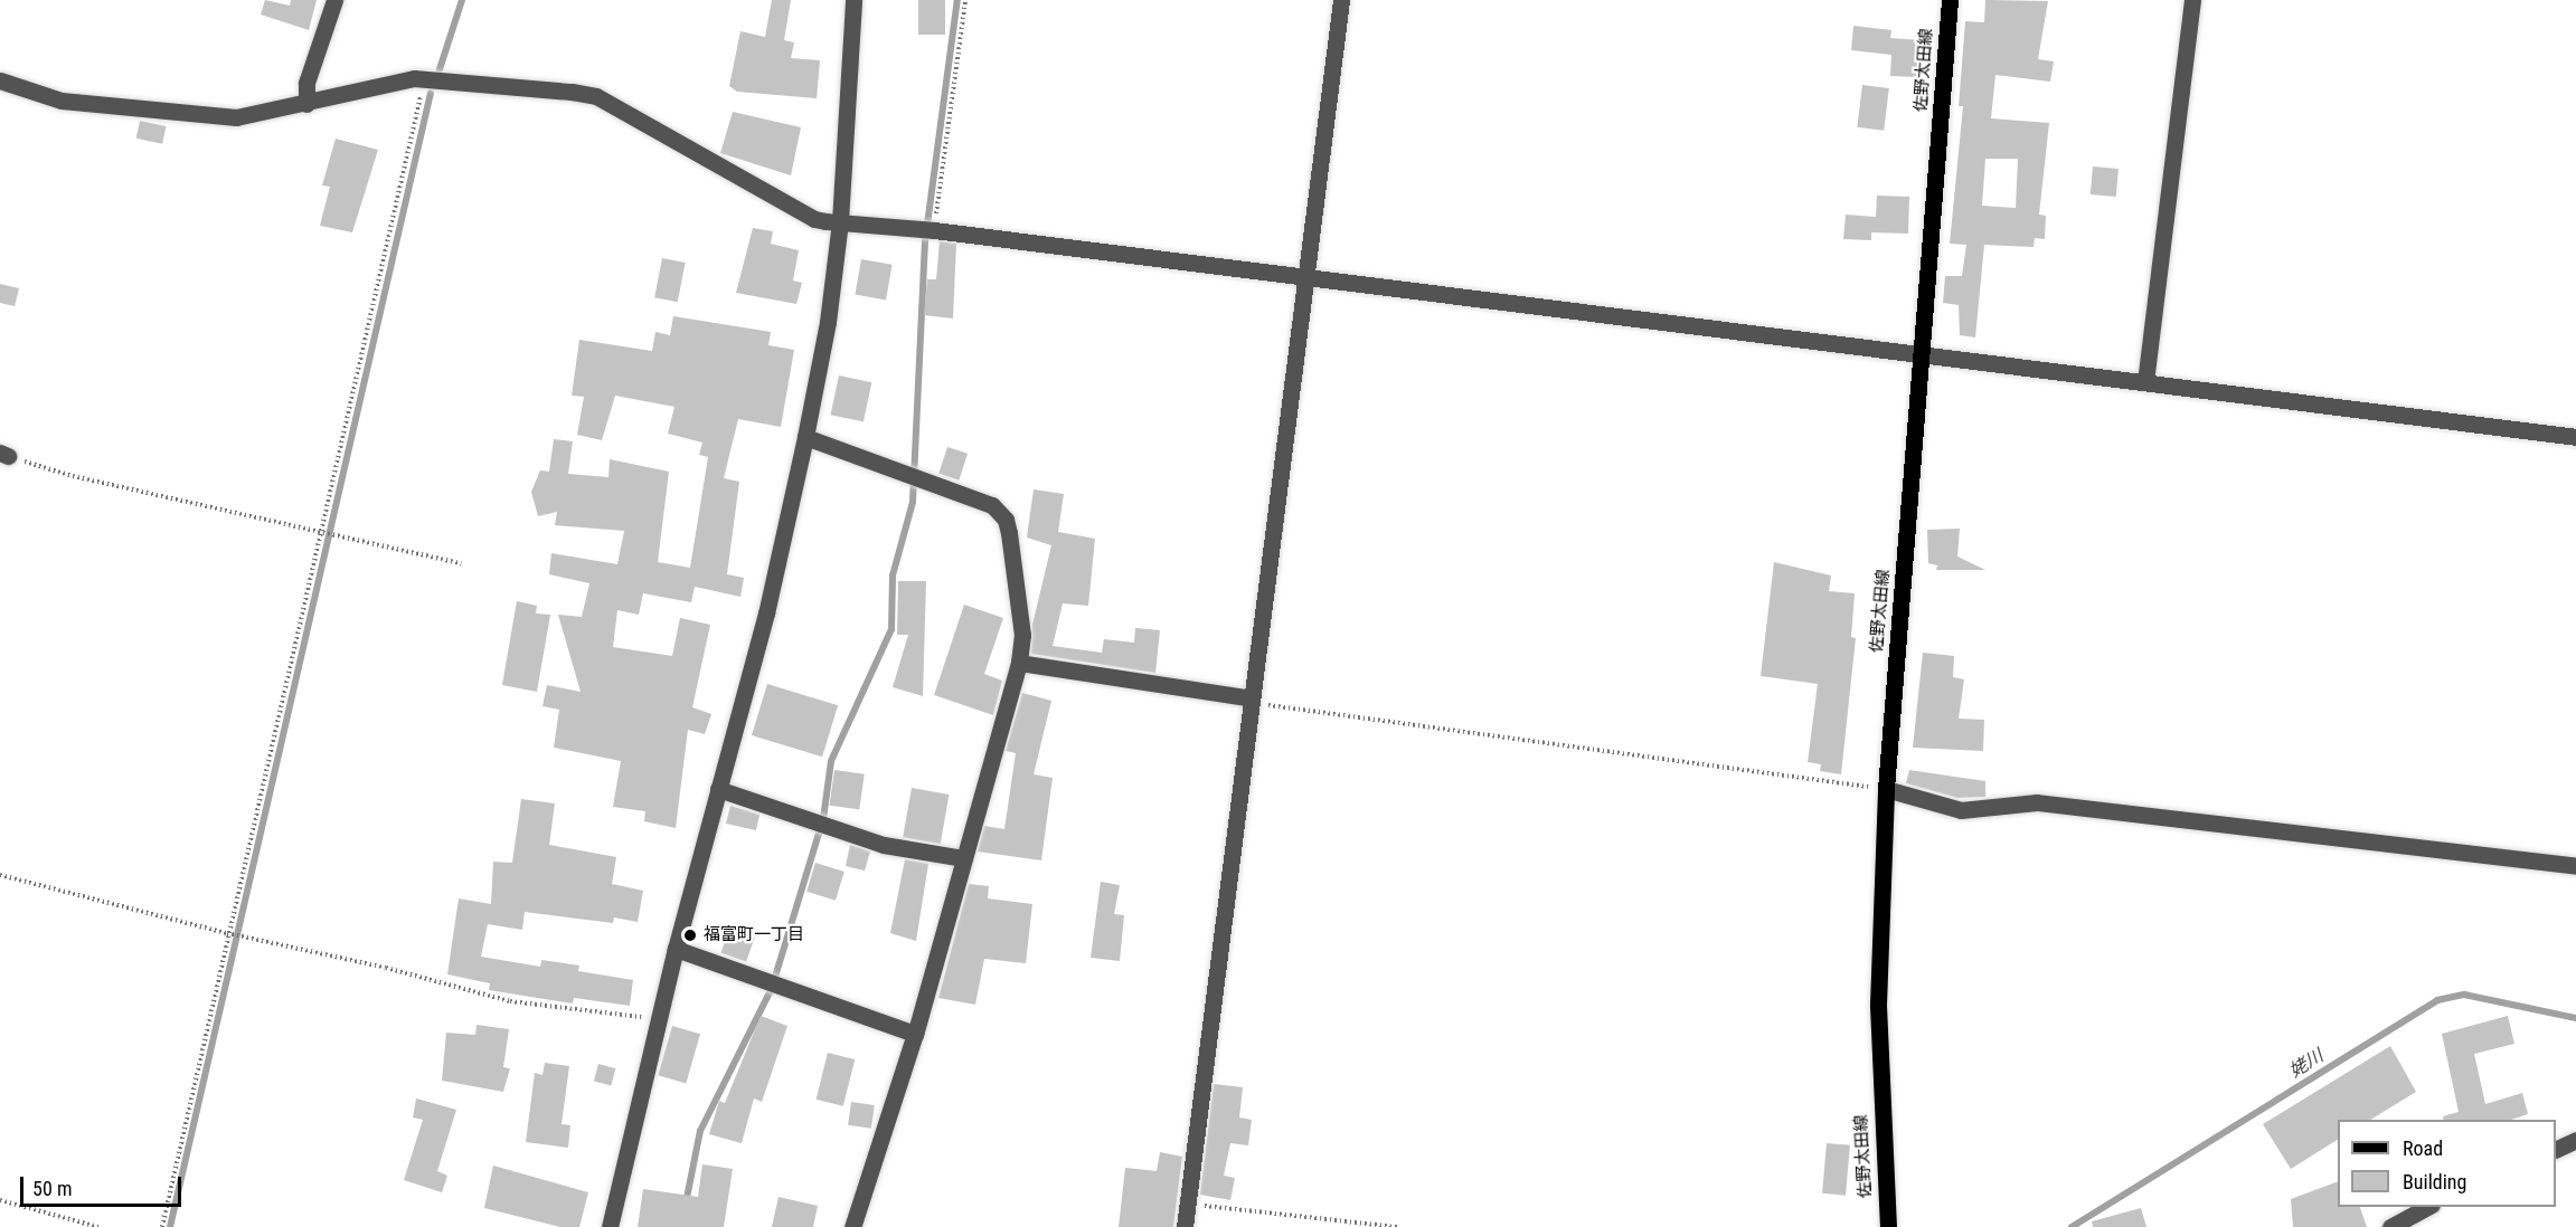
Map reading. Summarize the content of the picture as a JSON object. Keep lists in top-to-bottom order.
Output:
{
  "streets": {
    "main road": ["佐野太田線"]
  },
  "water": ["姥川"],
  "places": ["福富町一丁目"],
  "legend": ["Road", "Building"],
  "scale_bar": "50 m"
}
